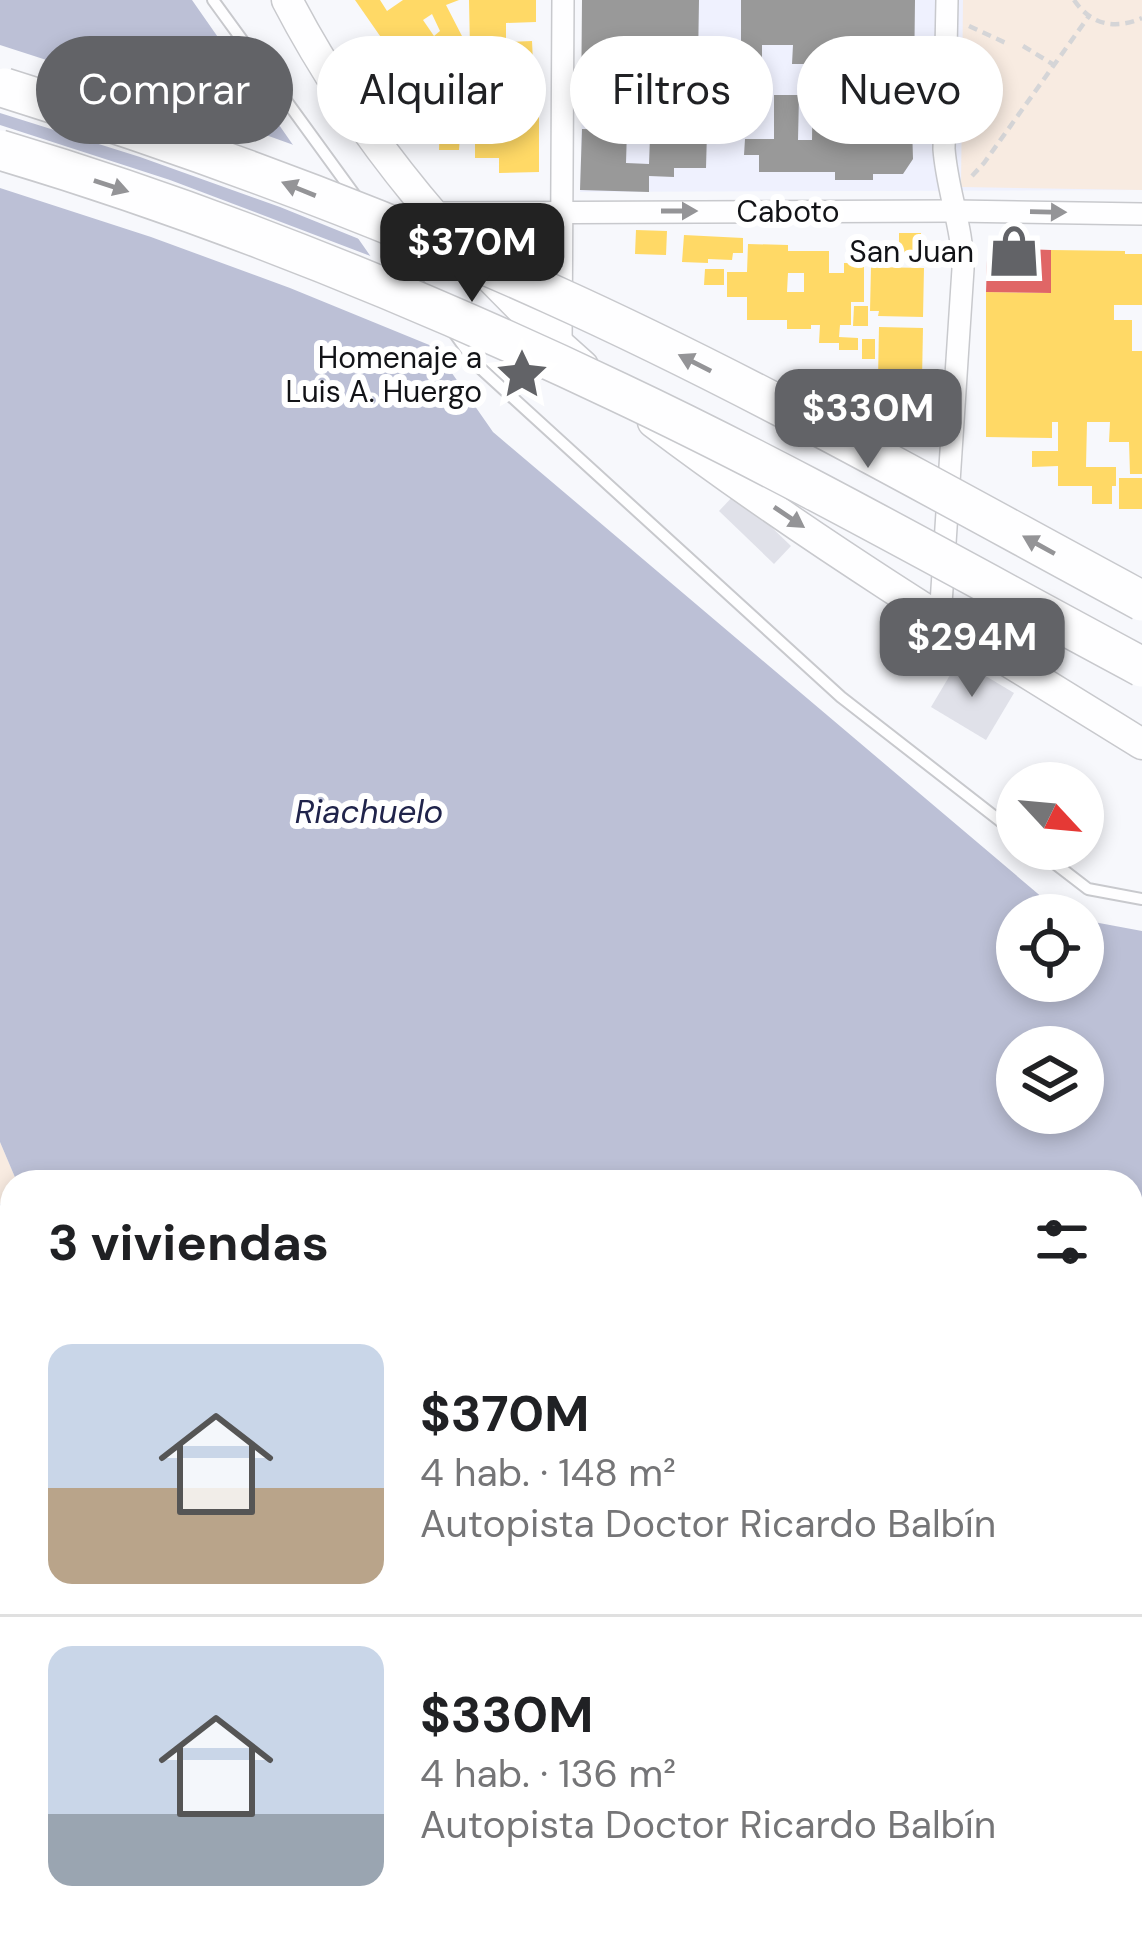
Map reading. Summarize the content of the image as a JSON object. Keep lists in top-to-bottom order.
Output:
{
  "streets": {
    "street": ["Caboto"]
  },
  "one_way": ["Caboto"],
  "water": ["Riachuelo"],
  "places": {
    "shop": ["San Juan"],
    "place": ["Homenaje a Luis A. Huergo"]
  },
  "north": "bottom right",
  "page": {
    "chip": [
      "Comprar",
      "Alquilar",
      "Filtros",
      "Nuevo"
    ],
    "price": ["$370M", "$330M", "$294M"],
    "heading": "3 viviendas",
    "list": [
      {
        "name": "$370M",
        "note": "4 hab. · 148 m² · Autopista Doctor Ricardo Balbín"
      },
      {
        "name": "$330M",
        "note": "4 hab. · 136 m² · Autopista Doctor Ricardo Balbín"
      }
    ]
  }
}
